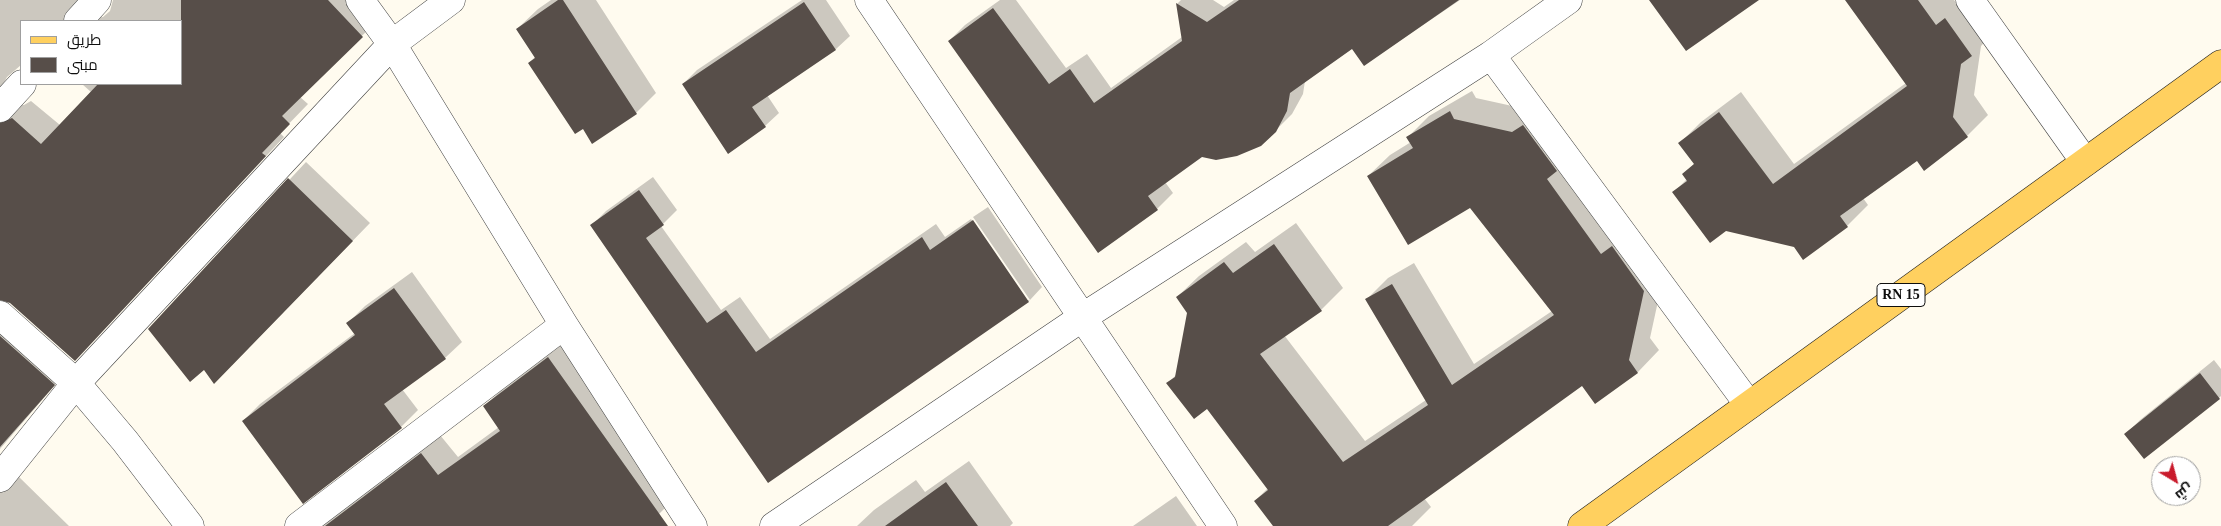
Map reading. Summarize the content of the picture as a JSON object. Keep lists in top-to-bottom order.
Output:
{
  "streets": {
    "main road": ["RN 15"]
  },
  "legend": ["طريق", "مبنى"],
  "north": "bottom right"
}
